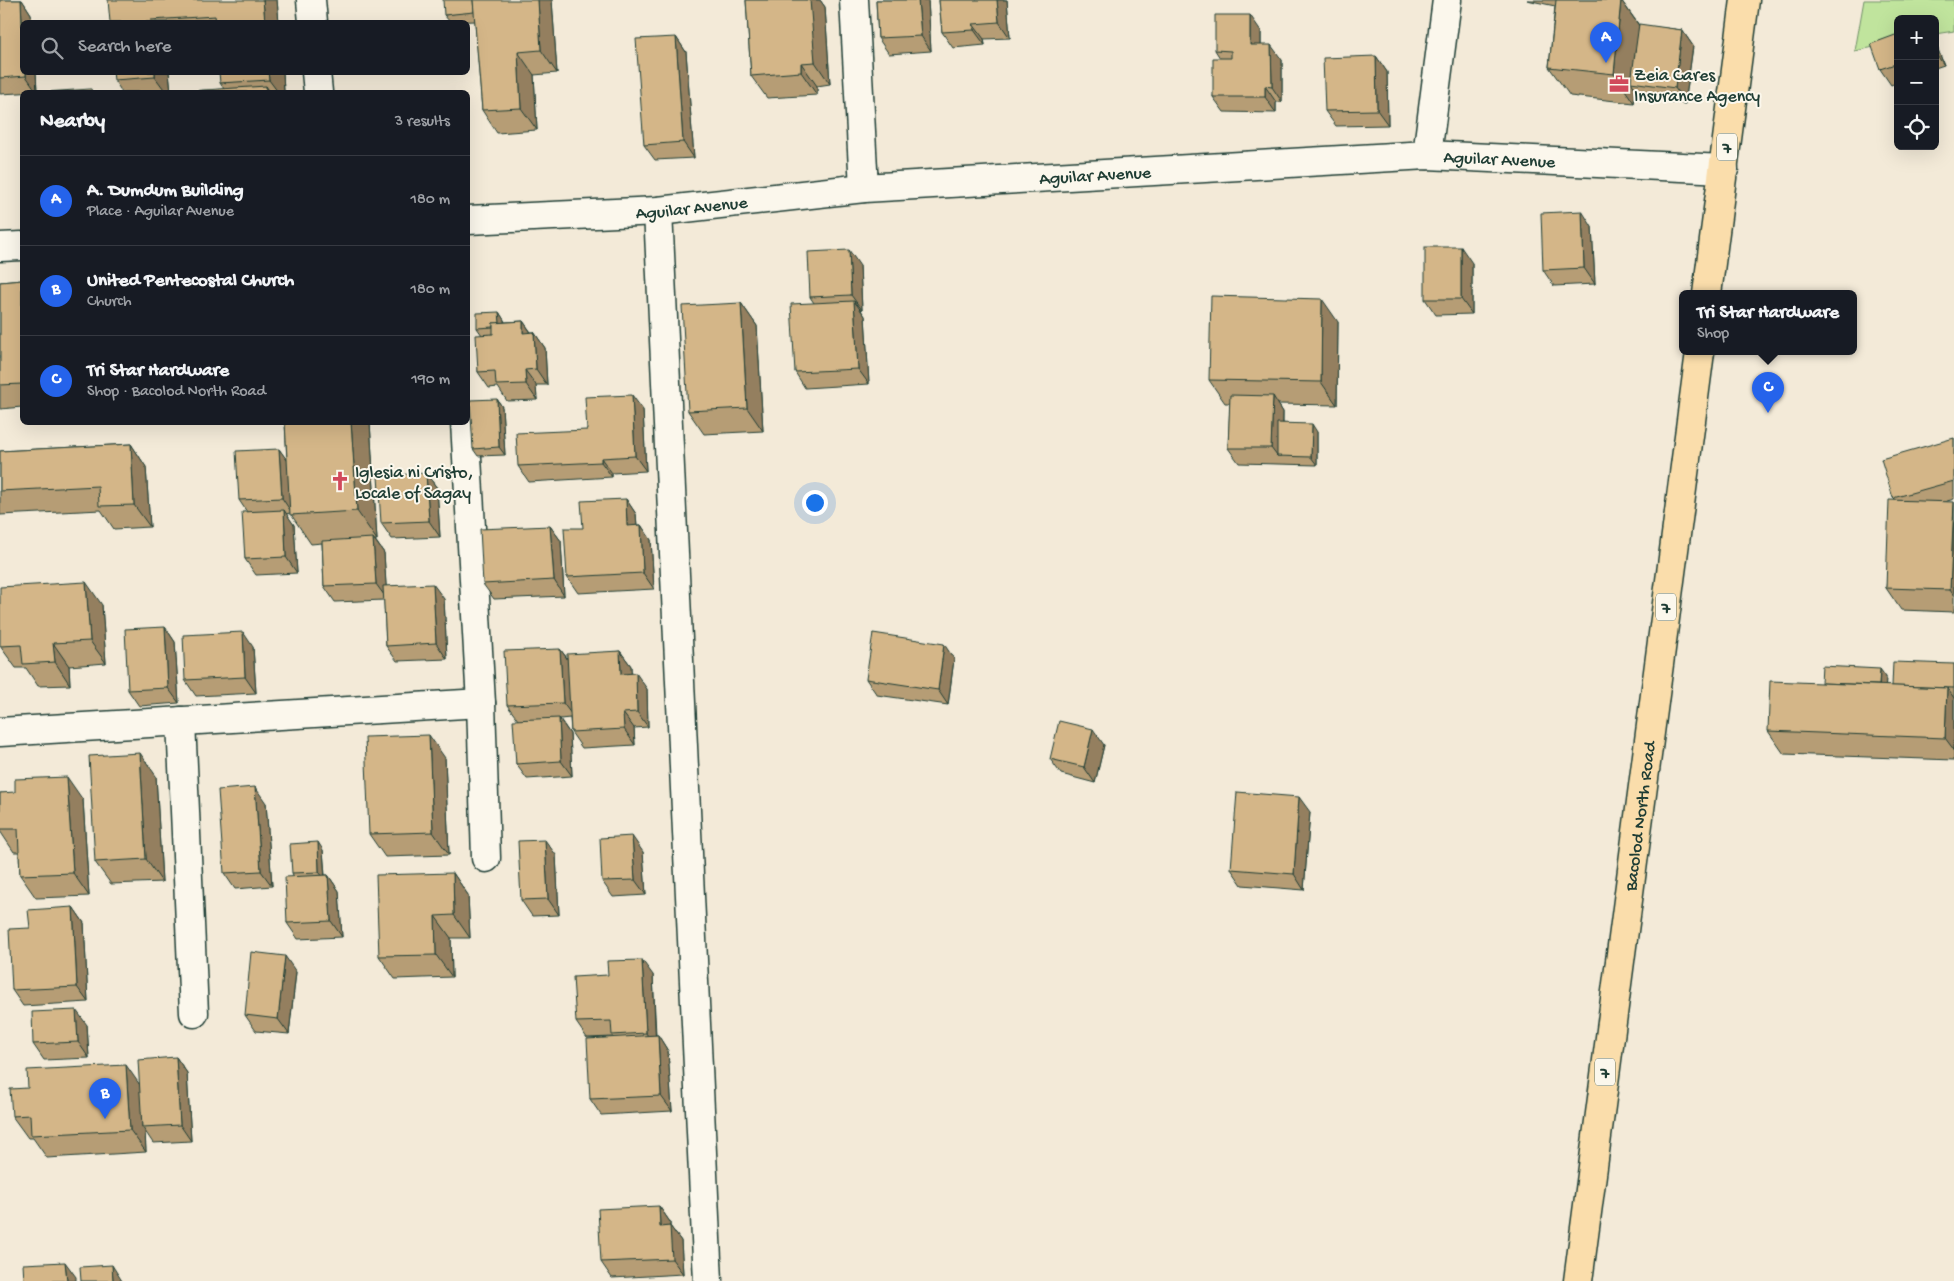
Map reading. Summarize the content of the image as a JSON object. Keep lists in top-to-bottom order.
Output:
{
  "streets": {
    "highway": ["7", "Bacolod North Road"],
    "street": ["Aguilar Avenue"]
  },
  "crossings": [
    ["7", "Aguilar Avenue"]
  ],
  "places": {
    "office": ["Zeia Cares Insurance Agency"],
    "church": ["Iglesia ni Cristo, Locale of Sagay"]
  },
  "page": {
    "map_buttons": ["+", "−"],
    "search": "Search here",
    "pins": ["A", "C", "B"],
    "heading": ["Nearby", "3 results"],
    "list": [
      {
        "mark": "A",
        "name": "A. Dumdum Building",
        "note": "Place · Aguilar Avenue",
        "value": "180 m"
      },
      {
        "mark": "B",
        "name": "United Pentecostal Church",
        "note": "Church",
        "value": "180 m"
      },
      {
        "mark": "C",
        "name": "Tri Star Hardware",
        "note": "Shop · Bacolod North Road",
        "value": "190 m"
      }
    ],
    "popup": ["Tri Star Hardware", "Shop"]
  }
}
